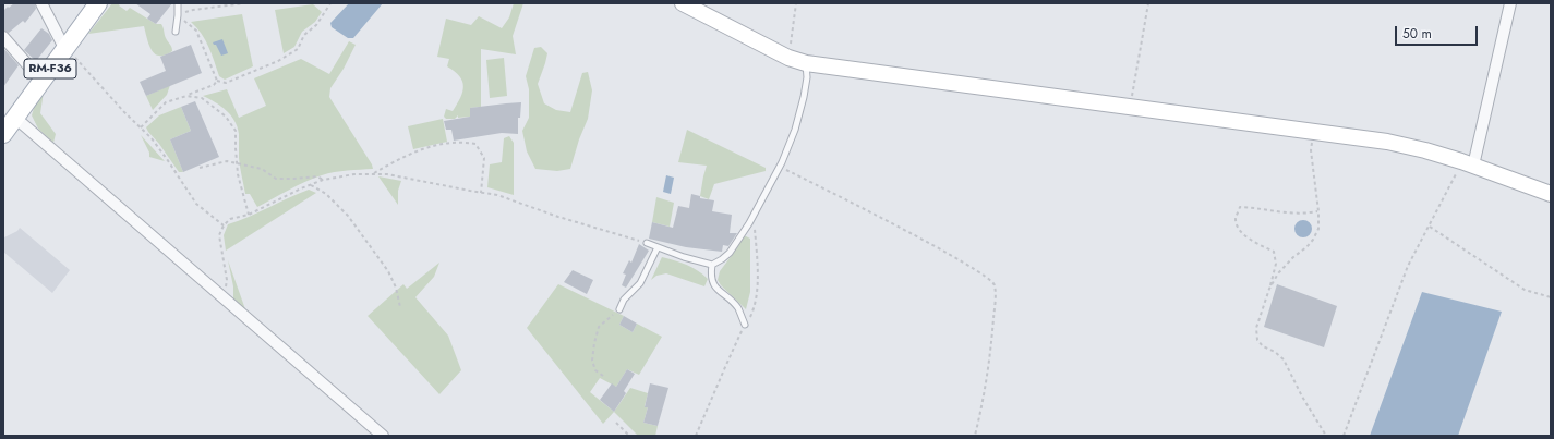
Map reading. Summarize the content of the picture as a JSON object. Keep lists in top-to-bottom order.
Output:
{
  "streets": {
    "main road": ["RM-F36"]
  },
  "scale_bar": "50 m"
}
